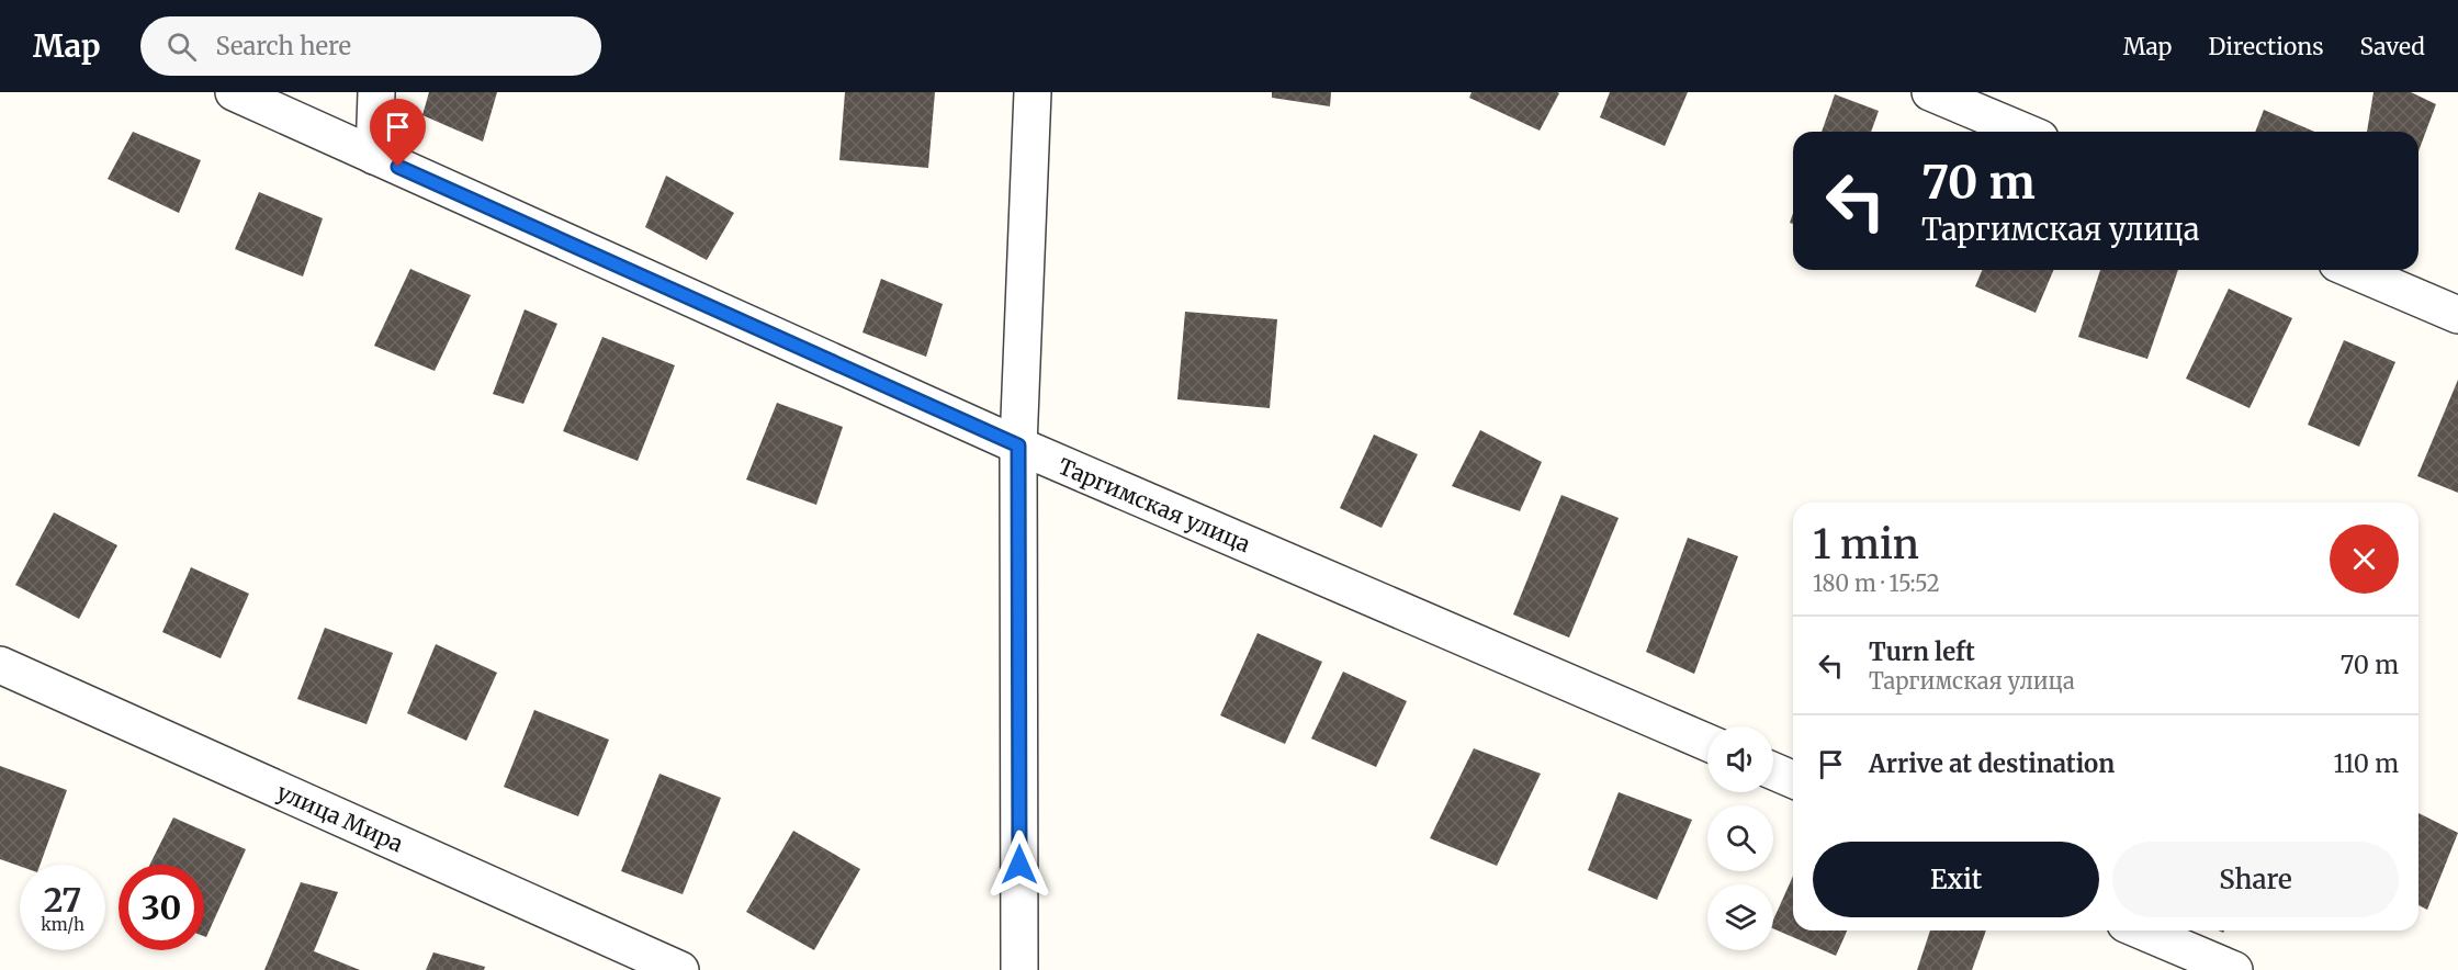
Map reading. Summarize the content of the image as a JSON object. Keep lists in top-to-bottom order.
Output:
{
  "streets": {
    "street": ["Таргимская улица", "улица Мира"]
  },
  "page": {
    "header": "Map",
    "search": "Search here",
    "nav": ["Map", "Directions", "Saved"],
    "turn": ["70 m", "Таргимская улица"],
    "heading": ["1 min", "180 m · 15:52"],
    "list": [
      {
        "name": "Turn left",
        "note": "Таргимская улица",
        "value": "70 m"
      },
      {
        "name": "Arrive at destination",
        "value": "110 m"
      }
    ],
    "buttons": ["Exit", "Share"],
    "speed": "27 km/h",
    "limit": "30"
  }
}
